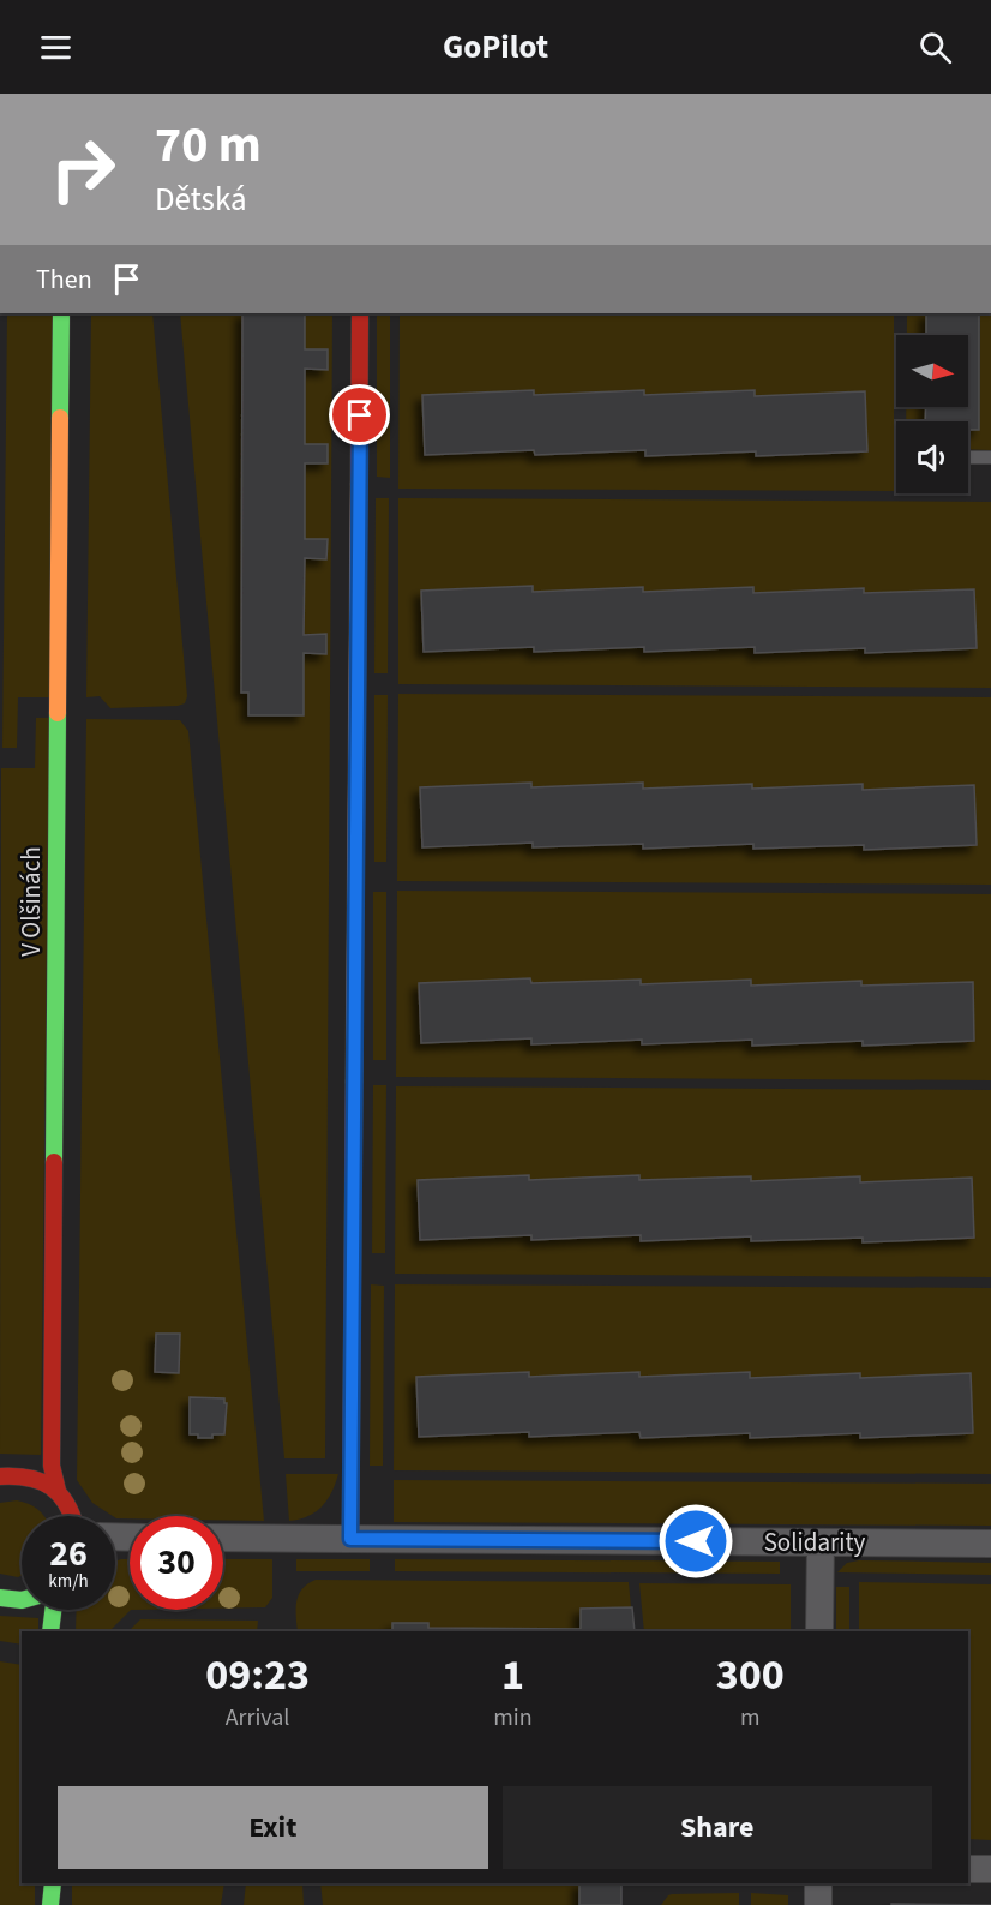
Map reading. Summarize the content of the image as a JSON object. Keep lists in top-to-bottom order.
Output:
{
  "streets": {
    "main road": ["V Olšinách"],
    "street": ["Solidarity"]
  },
  "north": "right",
  "page": {
    "header": "GoPilot",
    "turn": ["70 m", "Dětská"],
    "then": "Then",
    "speed": "26 km/h",
    "limit": "30",
    "eta": [
      "09:23",
      "Arrival",
      "1",
      "min",
      "300",
      "m"
    ],
    "buttons": ["Exit", "Share"]
  }
}
